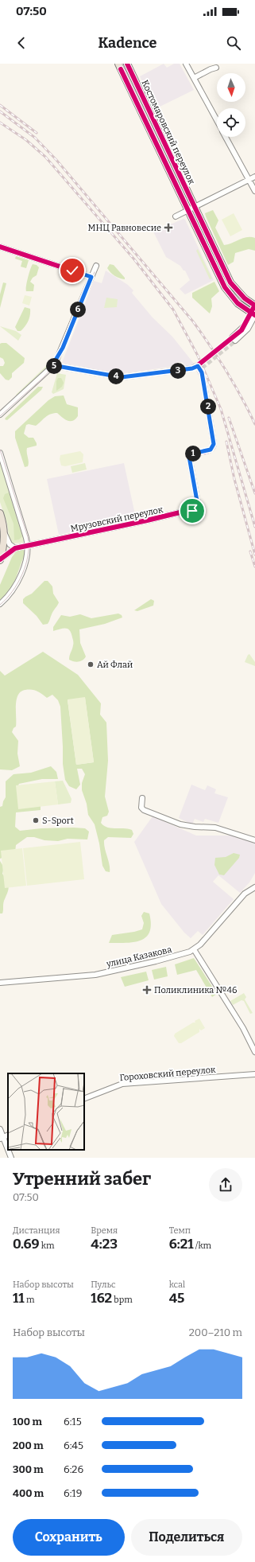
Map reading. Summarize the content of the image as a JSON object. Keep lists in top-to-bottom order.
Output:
{
  "streets": {
    "main road": ["Костомаровский переулок"],
    "street": ["Мрузовский переулок", "улица Казакова", "Гороховский переулок"]
  },
  "places": {
    "health": ["МНЦ Равновесие", "Поликлиника №46"],
    "other": ["Ай Флай", "S-Sport"]
  },
  "north": "bottom",
  "page": {
    "status": "07:50",
    "header": "Kadence",
    "pins": [
      "6",
      "5",
      "3",
      "4",
      "2",
      "1"
    ],
    "heading": ["Утренний забег", "07:50"],
    "stats": [
      ["Дистанция", "0.69 km"],
      ["Время", "4:23"],
      ["Темп", "6:21 /km"],
      ["Набор высоты", "11 m"],
      ["Пульс", "162 bpm"],
      ["kcal", "45"]
    ],
    "chart": ["Набор высоты", "200–210 m"],
    "list": [
      {
        "name": "100 m",
        "note": "6:15"
      },
      {
        "name": "200 m",
        "note": "6:45"
      },
      {
        "name": "300 m",
        "note": "6:26"
      },
      {
        "name": "400 m",
        "note": "6:19"
      }
    ],
    "buttons": ["Сохранить", "Поделиться"]
  }
}
